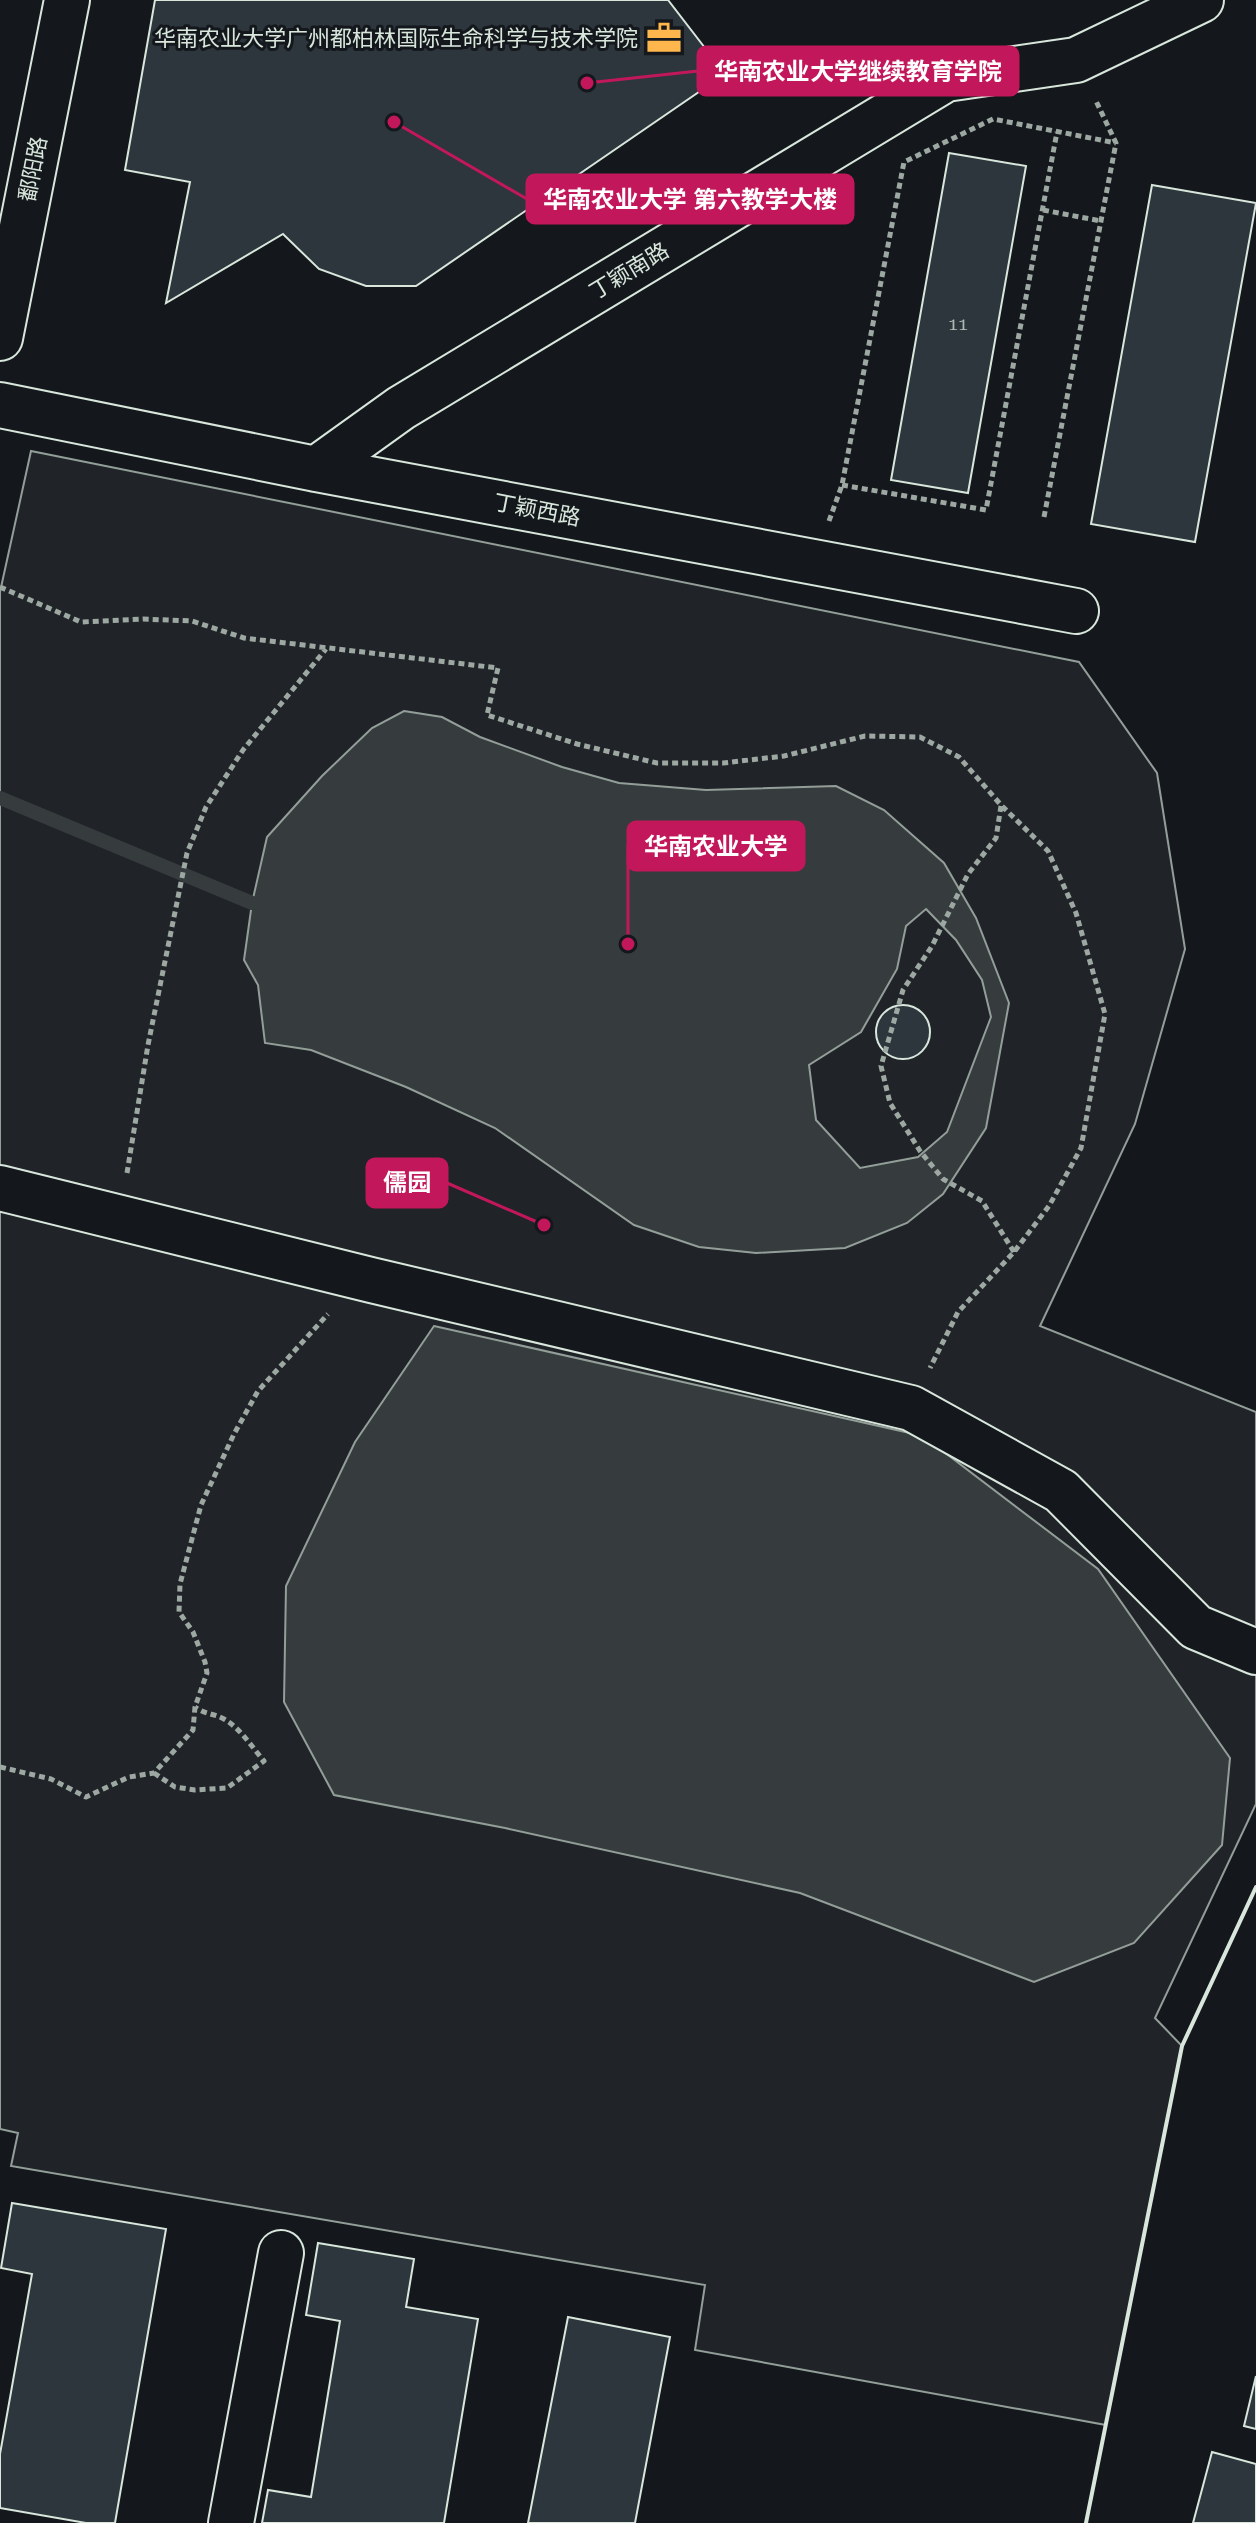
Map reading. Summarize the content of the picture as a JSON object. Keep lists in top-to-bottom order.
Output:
{
  "streets": {
    "street": ["鄱阳路", "丁颖南路", "丁颖西路"]
  },
  "crossings": [
    ["丁颖南路", "丁颖西路"]
  ],
  "places": {
    "office": ["华南农业大学广州都柏林国际生命科学与技术学院"],
    "other": [
      "华南农业大学继续教育学院",
      "华南农业大学 第六教学大楼",
      "华南农业大学",
      "儒园"
    ]
  },
  "house_numbers": ["11"]
}
